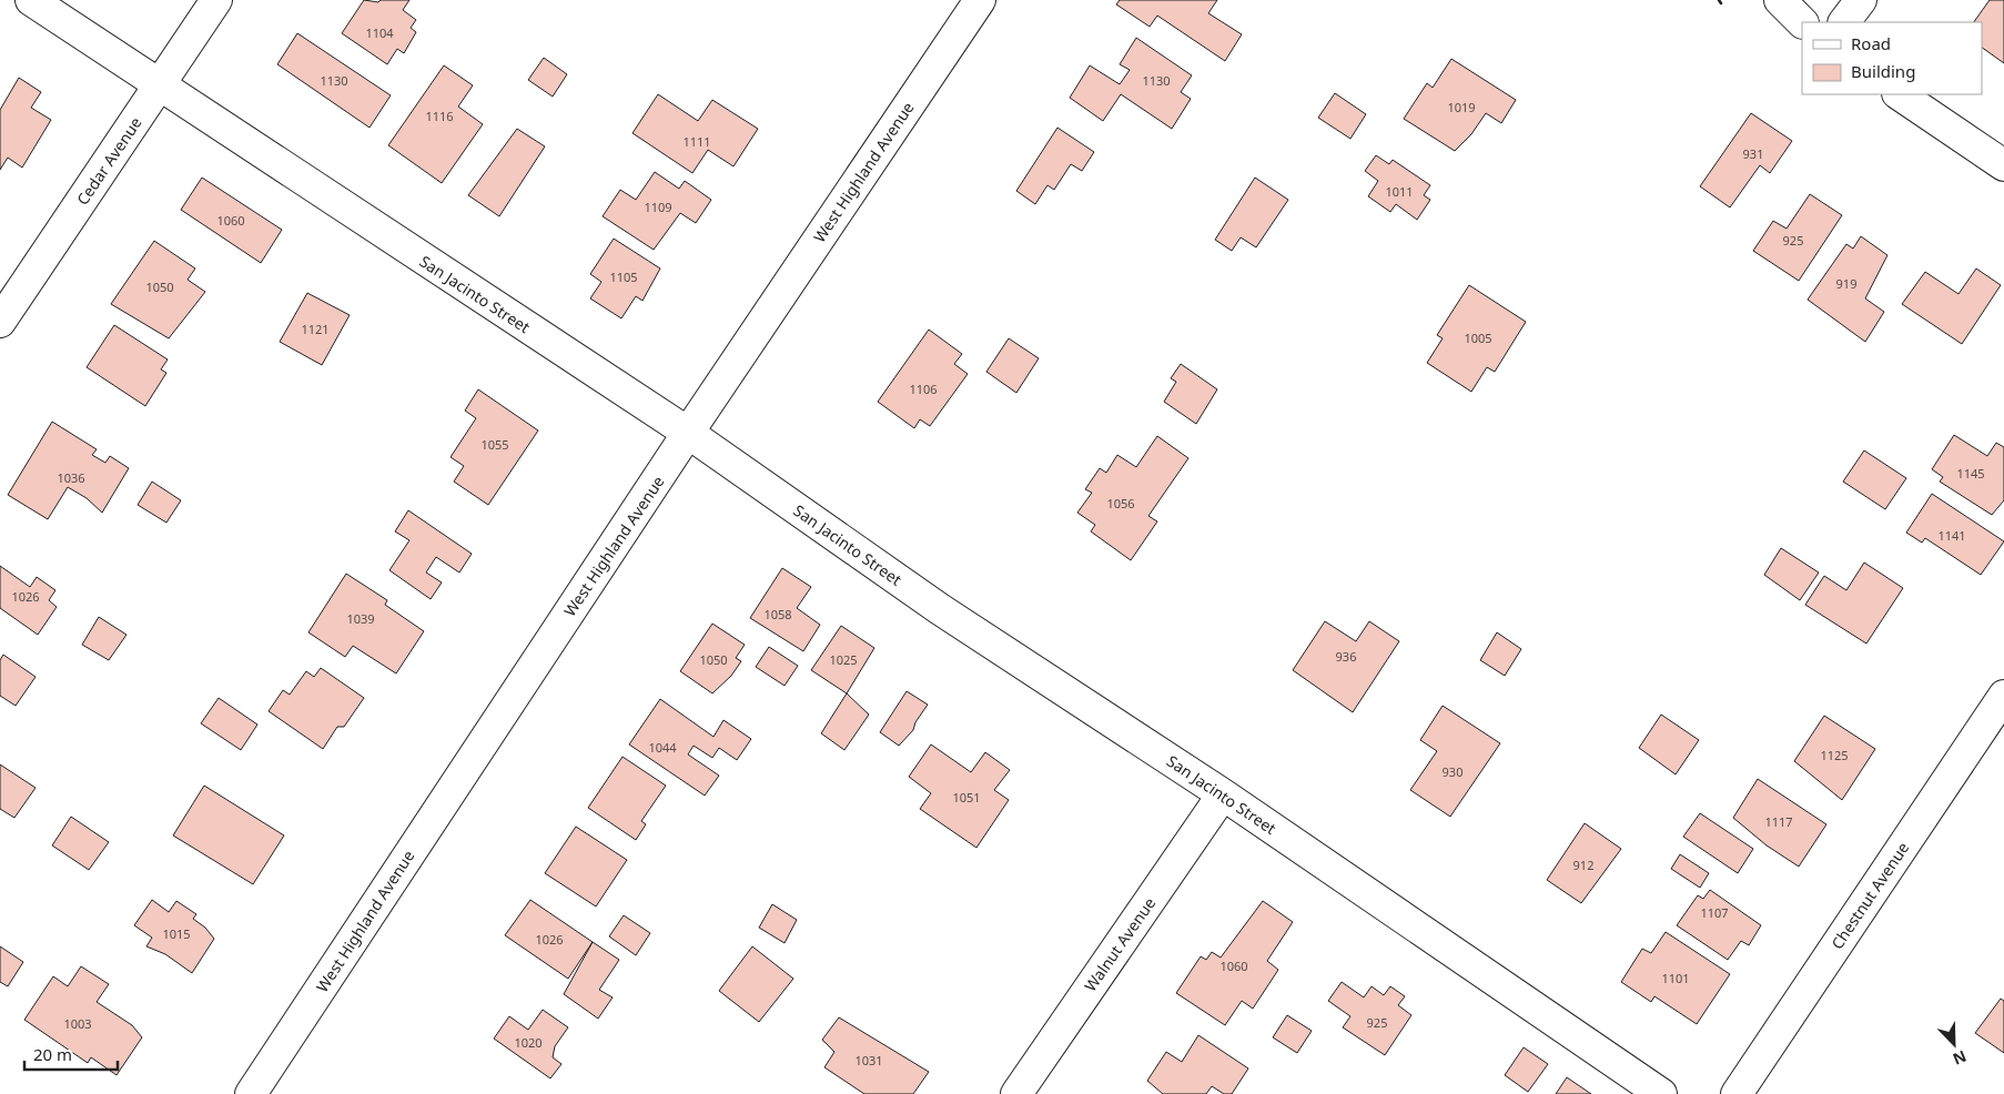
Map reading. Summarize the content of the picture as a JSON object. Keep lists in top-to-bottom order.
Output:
{
  "streets": {
    "street": [
      "Cedar Avenue",
      "West Highland Avenue",
      "San Jacinto Street",
      "Chestnut Avenue",
      "Walnut Avenue"
    ]
  },
  "crossings": [
    ["Cedar Avenue", "San Jacinto Street"],
    ["West Highland Avenue", "San Jacinto Street"],
    ["San Jacinto Street", "Walnut Avenue"]
  ],
  "house_numbers": [
    "1104",
    "1130",
    "1130",
    "1019",
    "1116",
    "1111",
    "931",
    "1011",
    "1109",
    "1060",
    "925",
    "1105",
    "919",
    "1050",
    "1121",
    "1005",
    "1106",
    "1055",
    "1145",
    "1036",
    "1056",
    "1141",
    "1026",
    "1058",
    "1039",
    "936",
    "1050",
    "1025",
    "1044",
    "1125",
    "930",
    "1051",
    "1117",
    "912",
    "1107",
    "1015",
    "1026",
    "1060",
    "1101",
    "925",
    "1003",
    "1020",
    "1031"
  ],
  "legend": ["Road", "Building"],
  "scale_bar": "20 m",
  "north": "bottom right"
}
